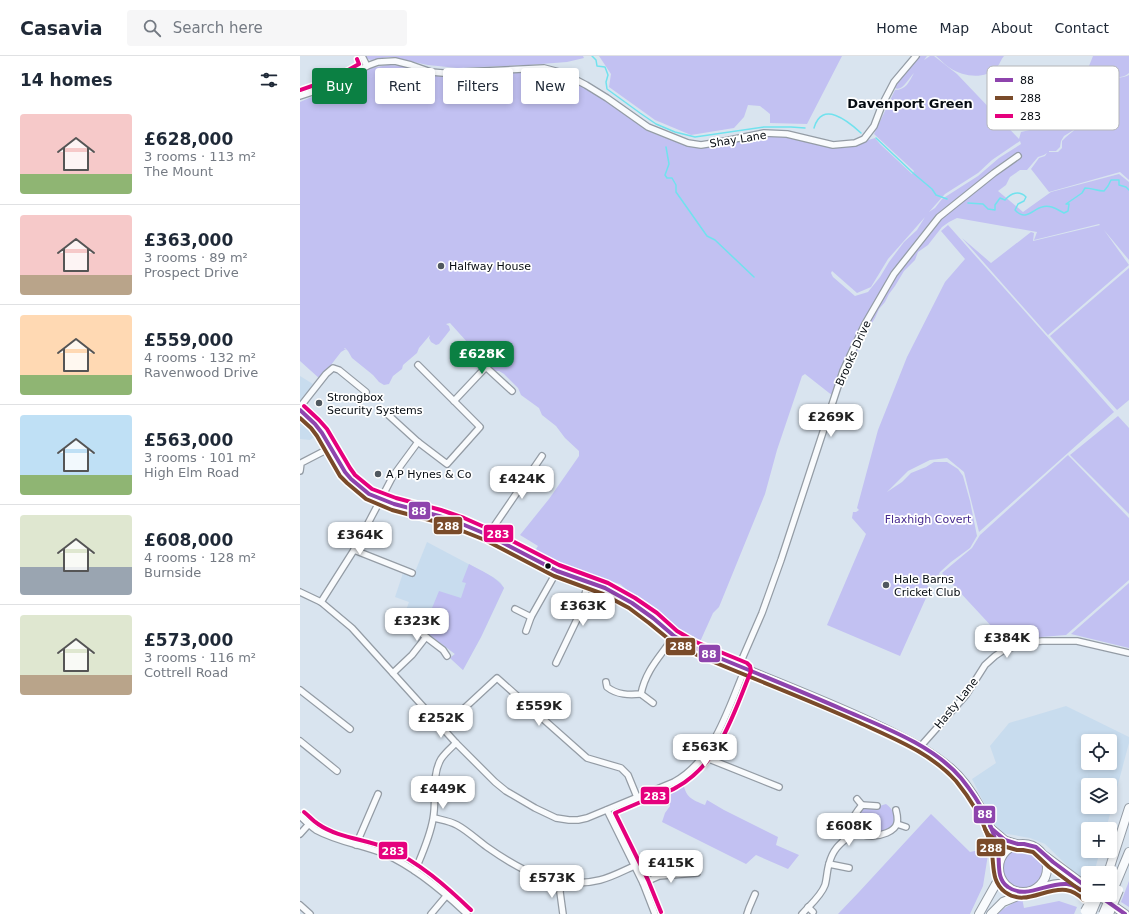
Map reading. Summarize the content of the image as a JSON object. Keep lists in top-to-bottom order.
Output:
{
  "streets": {
    "street": ["Shay Lane", "Brooks Drive", "Hasty Lane"]
  },
  "districts": ["Davenport Green"],
  "parks": ["Flaxhigh Covert"],
  "places": [
    "Halfway House",
    "Strongbox Security Systems",
    "A P Hynes & Co",
    "Hale Barns Cricket Club"
  ],
  "lines": ["transit line 283", "transit line 88", "transit line 288"],
  "legend": ["88", "288", "283"],
  "page": {
    "header": "Casavia",
    "search": "Search here",
    "nav": [
      "Home",
      "Map",
      "About",
      "Contact"
    ],
    "heading": "14 homes",
    "chip": [
      "Buy",
      "Rent",
      "Filters",
      "New"
    ],
    "list": [
      {
        "name": "£628,000",
        "note": "3 rooms · 113 m² · The Mount"
      },
      {
        "name": "£363,000",
        "note": "3 rooms · 89 m² · Prospect Drive"
      },
      {
        "name": "£559,000",
        "note": "4 rooms · 132 m² · Ravenwood Drive"
      },
      {
        "name": "£563,000",
        "note": "3 rooms · 101 m² · High Elm Road"
      },
      {
        "name": "£608,000",
        "note": "4 rooms · 128 m² · Burnside"
      },
      {
        "name": "£573,000",
        "note": "3 rooms · 116 m² · Cottrell Road"
      }
    ],
    "price": [
      "£628K",
      "£269K",
      "£424K",
      "£364K",
      "£363K",
      "£323K",
      "£384K",
      "£559K",
      "£252K",
      "£563K",
      "£449K",
      "£608K",
      "£415K",
      "£573K"
    ],
    "map_buttons": ["+", "−"]
  }
}
